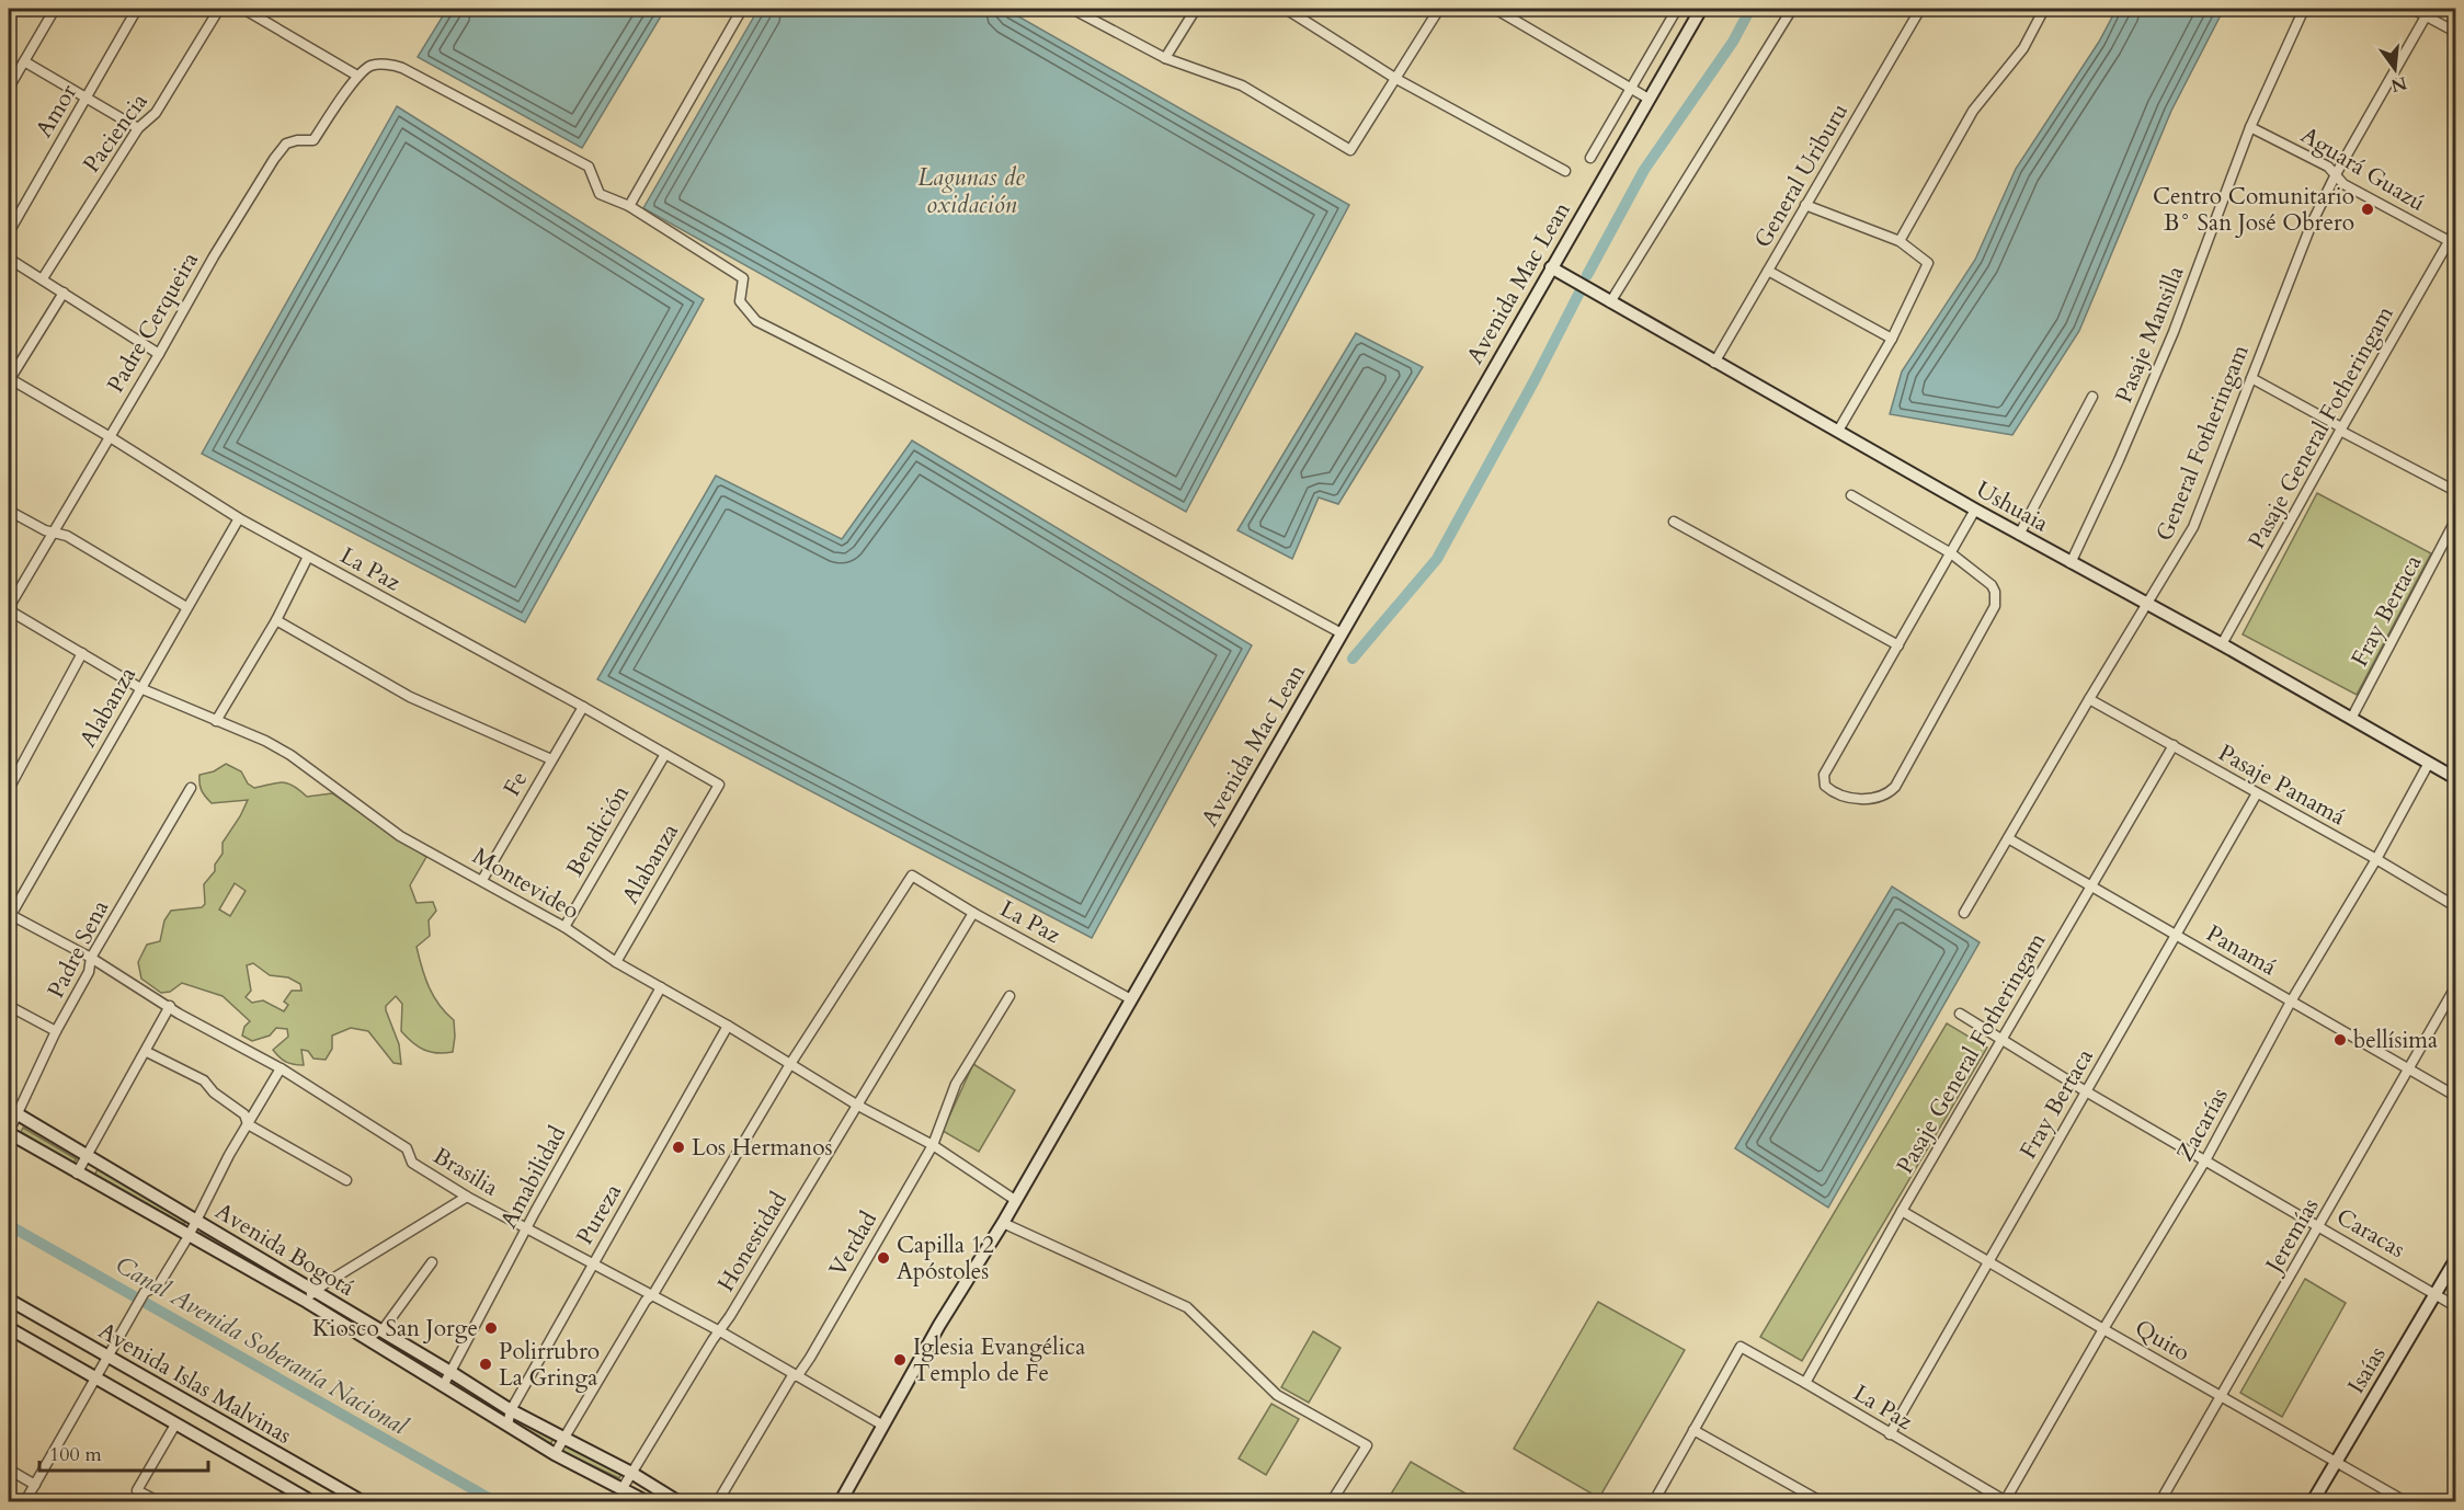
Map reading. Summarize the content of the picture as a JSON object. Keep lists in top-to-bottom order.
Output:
{
  "streets": {
    "main road": [
      "Avenida Mac Lean",
      "Ushuaia",
      "Avenida Bogotá",
      "Isaías",
      "Avenida Islas Malvinas"
    ],
    "street": [
      "Amor",
      "Paciencia",
      "Aguará Guazú",
      "General Uriburu",
      "Padre Cerqueira",
      "Pasaje Mansilla",
      "Pasaje General Fotheringam",
      "General Fotheringam",
      "La Paz",
      "Fray Bertaca",
      "Alabanza",
      "Fe",
      "Pasaje Panamá",
      "Bendición",
      "Montevideo",
      "Padre Sena",
      "Panamá",
      "Zacarías",
      "Brasilia",
      "Amabilidad",
      "Pureza",
      "Caracas",
      "Jeremías",
      "Honestidad",
      "Verdad",
      "Quito"
    ]
  },
  "crossings": [
    ["Aguará Guazú", "Pasaje Mansilla"],
    ["Aguará Guazú", "Pasaje General Fotheringam"],
    ["Aguará Guazú", "General Fotheringam"],
    ["General Uriburu", "Ushuaia"],
    ["Avenida Mac Lean", "Ushuaia"],
    ["Avenida Mac Lean", "La Paz"],
    ["Avenida Mac Lean", "Montevideo"],
    ["Avenida Mac Lean", "Brasilia"],
    ["Padre Cerqueira", "La Paz"],
    ["Padre Cerqueira", "Montevideo"],
    ["Pasaje Mansilla", "Ushuaia"],
    ["Pasaje General Fotheringam", "Ushuaia"],
    ["Pasaje General Fotheringam", "La Paz"],
    ["Pasaje General Fotheringam", "Pasaje Panamá"],
    ["Pasaje General Fotheringam", "Panamá"],
    ["Pasaje General Fotheringam", "Caracas"],
    ["Pasaje General Fotheringam", "Quito"],
    ["General Fotheringam", "Ushuaia"],
    ["General Fotheringam", "Pasaje Panamá"],
    ["General Fotheringam", "Panamá"],
    ["Ushuaia", "Fray Bertaca"],
    ["Ushuaia", "Zacarías"],
    ["La Paz", "Fray Bertaca"],
    ["La Paz", "Alabanza"],
    ["La Paz", "Fe"],
    ["La Paz", "Bendición"],
    ["La Paz", "Montevideo"],
    ["La Paz", "Zacarías"],
    ["La Paz", "Honestidad"],
    ["Fray Bertaca", "Pasaje Panamá"],
    ["Fray Bertaca", "Panamá"],
    ["Fray Bertaca", "Caracas"],
    ["Fray Bertaca", "Quito"],
    ["Alabanza", "Montevideo"],
    ["Alabanza", "Brasilia"],
    ["Fe", "Montevideo"],
    ["Pasaje Panamá", "Zacarías"],
    ["Bendición", "Montevideo"],
    ["Montevideo", "Amabilidad"],
    ["Montevideo", "Pureza"],
    ["Montevideo", "Honestidad"],
    ["Montevideo", "Verdad"],
    ["Padre Sena", "Brasilia"],
    ["Padre Sena", "Avenida Bogotá"],
    ["Panamá", "Zacarías"],
    ["Panamá", "Jeremías"],
    ["Zacarías", "Caracas"],
    ["Zacarías", "Quito"],
    ["Brasilia", "Amabilidad"],
    ["Brasilia", "Pureza"],
    ["Brasilia", "Honestidad"],
    ["Brasilia", "Verdad"],
    ["Amabilidad", "Avenida Bogotá"],
    ["Pureza", "Avenida Bogotá"],
    ["Caracas", "Jeremías"],
    ["Caracas", "Isaías"],
    ["Jeremías", "Quito"],
    ["Honestidad", "Avenida Bogotá"],
    ["Quito", "Isaías"]
  ],
  "water": ["Lagunas de oxidación", "Canal Avenida Soberanía Nacional"],
  "places": [
    "Centro Comunitario B° San José Obrero",
    "bellísima",
    "Los Hermanos",
    "Capilla 12 Apóstoles",
    "Kiosco San Jorge",
    "Iglesia Evangélica Templo de Fe",
    "Polirrubro La Gringa"
  ],
  "scale_bar": "100 m",
  "north": "bottom"
}
